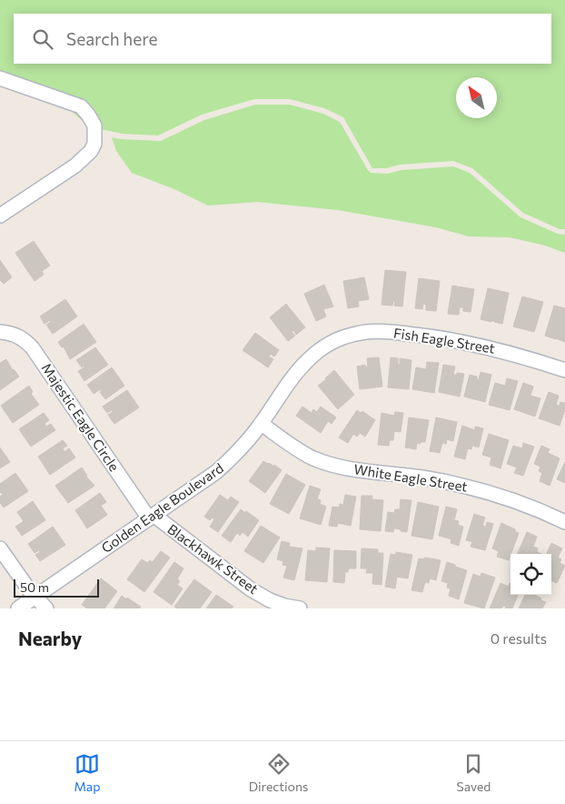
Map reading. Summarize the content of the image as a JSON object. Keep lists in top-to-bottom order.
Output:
{
  "streets": {
    "street": [
      "Fish Eagle Street",
      "Majestic Eagle Circle",
      "White Eagle Street",
      "Golden Eagle Boulevard",
      "Blackhawk Street"
    ]
  },
  "crossings": [
    ["Fish Eagle Street", "Golden Eagle Boulevard"],
    ["Majestic Eagle Circle", "Golden Eagle Boulevard"],
    ["Majestic Eagle Circle", "Blackhawk Street"],
    ["White Eagle Street", "Golden Eagle Boulevard"],
    ["Golden Eagle Boulevard", "Blackhawk Street"]
  ],
  "scale_bar": "50 m",
  "north": "top left",
  "page": {
    "search": "Search here",
    "scale": "50 m",
    "heading": ["Nearby", "0 results"],
    "nav": ["Map", "Directions", "Saved"]
  }
}
